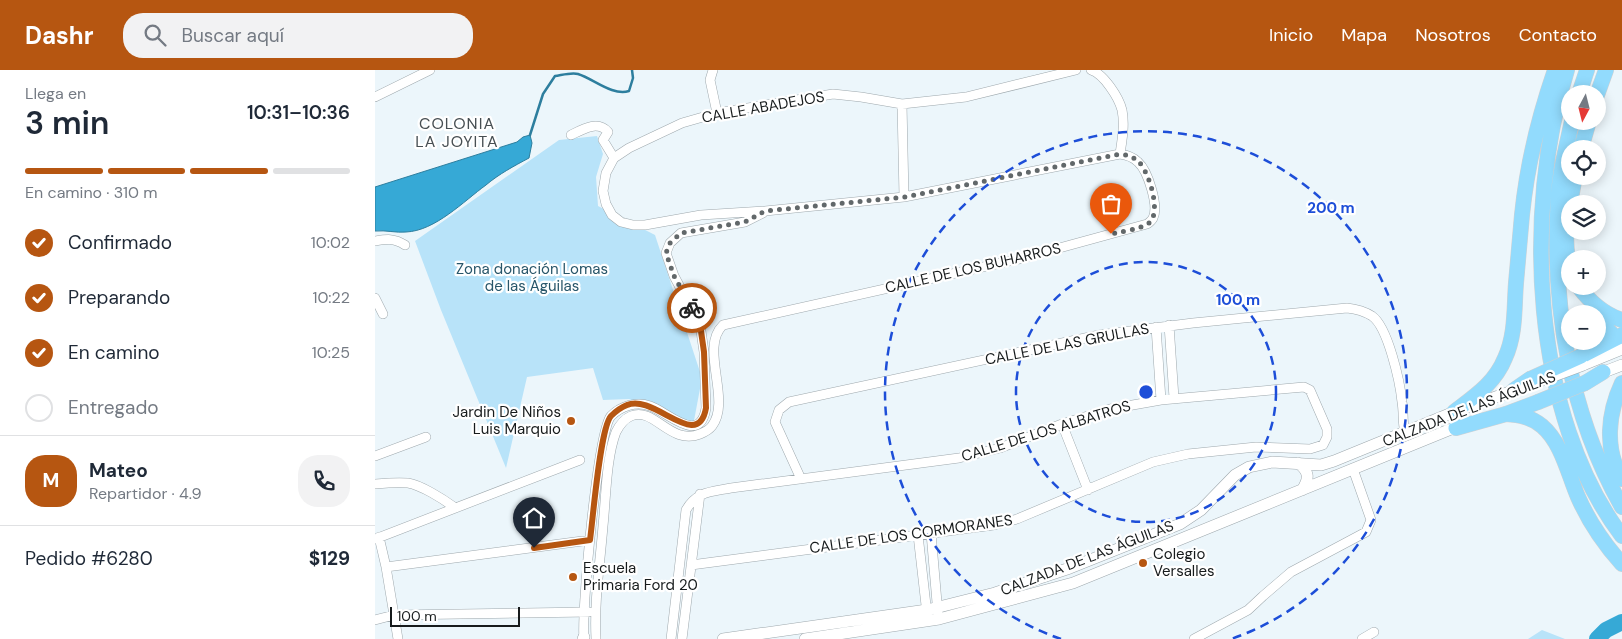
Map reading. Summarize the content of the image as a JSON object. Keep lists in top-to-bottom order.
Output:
{
  "streets": {
    "main road": ["CALZADA DE LAS ÁGUILAS"],
    "street": [
      "CALLE ABADEJOS",
      "CALLE DE LOS BUHARROS",
      "CALLE DE LAS GRULLAS",
      "CALLE DE LOS ALBATROS",
      "CALLE DE LOS CORMORANES"
    ]
  },
  "crossings": [
    ["CALLE DE LAS GRULLAS", "CALZADA DE LAS ÁGUILAS"],
    ["CALLE DE LAS GRULLAS", "CALLE DE LOS ALBATROS"],
    ["CALLE DE LOS ALBATROS", "CALLE DE LOS CORMORANES"]
  ],
  "districts": ["COLONIA LA JOYITA"],
  "parks": ["Zona donación Lomas de las Águilas"],
  "places": ["Jardin De Niños Luis Marquio", "Colegio Versalles", "Escuela Primaria Ford 20"],
  "scale_bar": "100 m",
  "north": "bottom",
  "page": {
    "header": "Dashr",
    "search": "Buscar aquí",
    "nav": [
      "Inicio",
      "Mapa",
      "Nosotros",
      "Contacto"
    ],
    "heading": ["3 min", "Llega en", "10:31–10:36"],
    "panel": [
      "Mateo",
      "Repartidor · 4.9",
      "Pedido #6280",
      "$129"
    ],
    "map_buttons": ["+", "−"],
    "bar": "En camino · 310 m",
    "list": [
      ["Confirmado", "10:02"],
      ["Preparando", "10:22"],
      ["En camino", "10:25"],
      "Entregado"
    ],
    "round": "M",
    "scale": "100 m"
  },
  "rings": ["200 m", "100 m"]
}
